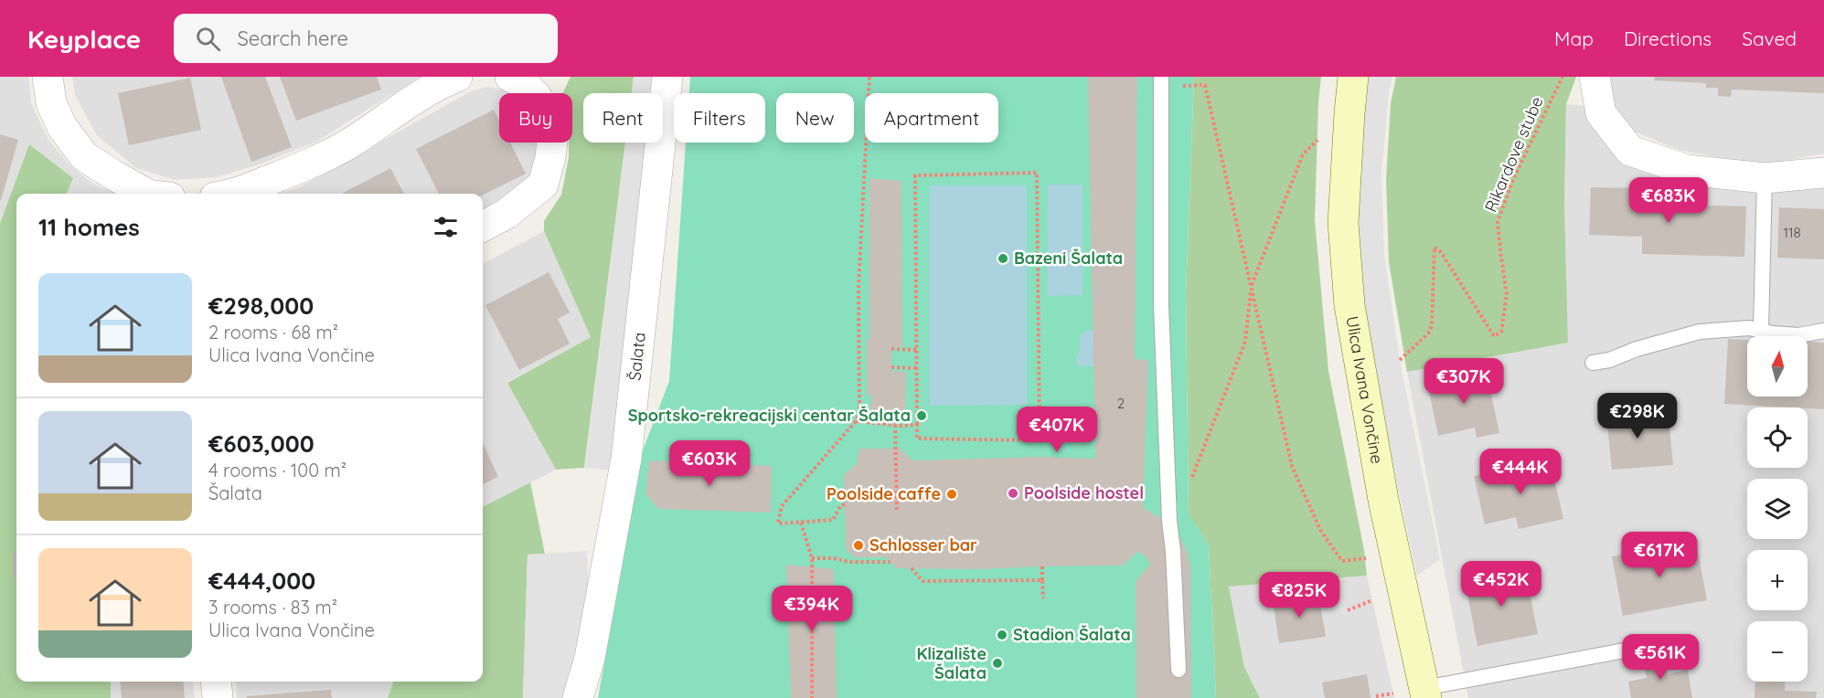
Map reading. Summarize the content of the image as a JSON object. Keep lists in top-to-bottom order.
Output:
{
  "streets": {
    "main road": ["Ulica Ivana Vončine"],
    "street": ["Šalata"],
    "path": ["Rikardove stube"]
  },
  "places": [
    "Bazeni Šalata",
    "Sportsko-rekreacijski centar Šalata",
    "Poolside hostel",
    "Poolside caffe",
    "Schlosser bar",
    "Stadion Šalata",
    "Klizalište Šalata"
  ],
  "house_numbers": ["118", "2"],
  "north": "top",
  "page": {
    "header": "Keyplace",
    "search": "Search here",
    "nav": ["Map", "Directions", "Saved"],
    "chip": [
      "Buy",
      "Rent",
      "Filters",
      "New",
      "Apartment"
    ],
    "price": [
      "€683K",
      "€307K",
      "€298K",
      "€407K",
      "€603K",
      "€444K",
      "€617K",
      "€452K",
      "€825K",
      "€394K",
      "€561K"
    ],
    "heading": "11 homes",
    "list": [
      {
        "name": "€298,000",
        "note": "2 rooms · 68 m² · Ulica Ivana Vončine"
      },
      {
        "name": "€603,000",
        "note": "4 rooms · 100 m² · Šalata"
      },
      {
        "name": "€444,000",
        "note": "3 rooms · 83 m² · Ulica Ivana Vončine"
      }
    ],
    "map_buttons": ["+", "−"]
  }
}
